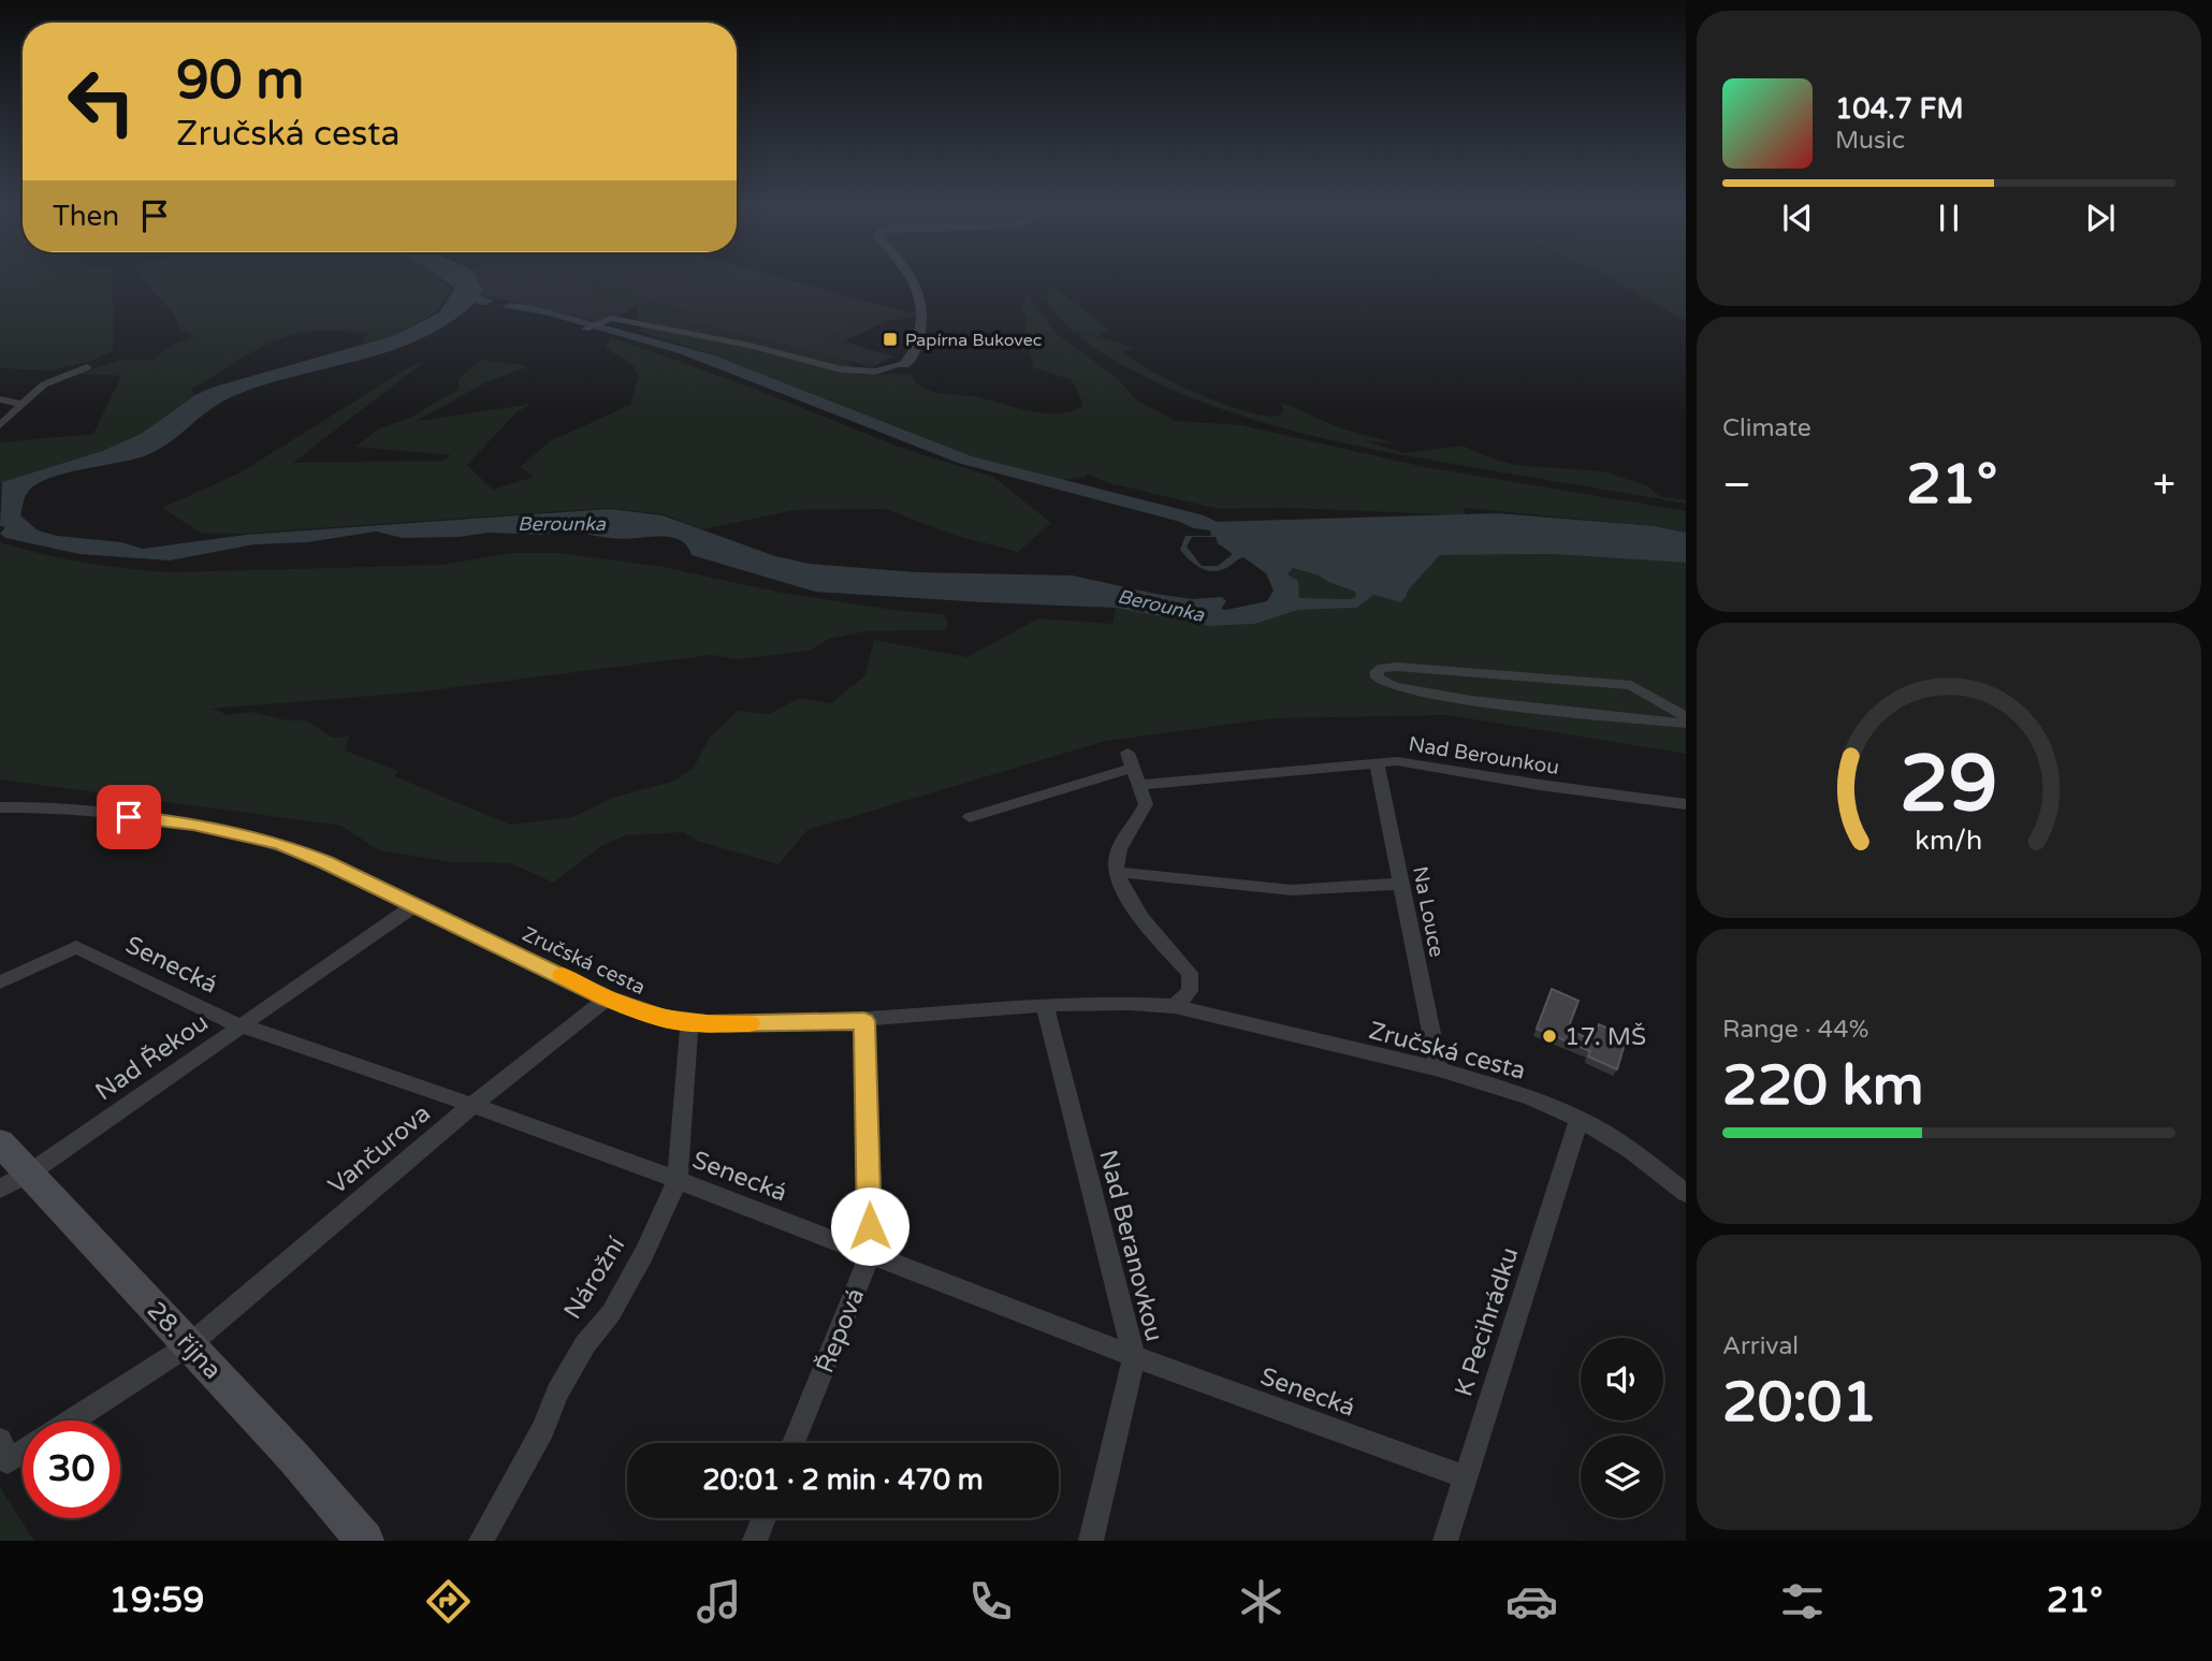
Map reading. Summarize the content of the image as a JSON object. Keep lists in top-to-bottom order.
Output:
{
  "streets": {
    "main road": ["28. října"],
    "street": [
      "Nad Berounkou",
      "Na Louce",
      "Zručská cesta",
      "Senecká",
      "Nad Řekou",
      "Vančurova",
      "Nad Beranovkou",
      "Nárožní",
      "K Pecihrádku",
      "Řepová"
    ]
  },
  "crossings": [
    ["Nad Berounkou", "Na Louce"],
    ["Na Louce", "Zručská cesta"],
    ["Zručská cesta", "Nad Řekou"],
    ["Zručská cesta", "Vančurova"],
    ["Zručská cesta", "Nad Beranovkou"],
    ["Zručská cesta", "Nárožní"],
    ["Zručská cesta", "K Pecihrádku"],
    ["Zručská cesta", "Řepová"],
    ["Senecká", "Nad Řekou"],
    ["Senecká", "Vančurova"],
    ["Senecká", "Nad Beranovkou"],
    ["Senecká", "Nárožní"],
    ["Senecká", "K Pecihrádku"],
    ["Senecká", "Řepová"],
    ["Nad Řekou", "28. října"],
    ["Vančurova", "28. října"]
  ],
  "water": ["Berounka"],
  "places": {
    "transit": ["Papírna Bukovec"],
    "other": ["17. MŠ"]
  },
  "page": {
    "turn": ["90 m", "Zručská cesta"],
    "song": ["104.7 FM", "Music"],
    "then": "Then",
    "tile": [
      "Climate",
      ["Range · 44%", "220 km"],
      ["Arrival", "20:01"]
    ],
    "heat": ["−", "21°", "+"],
    "limit": "30",
    "trip": "20:01 · 2 min · 470 m",
    "tabs": ["19:59", "21°"],
    "gauge": ["29", "km/h"]
  }
}
